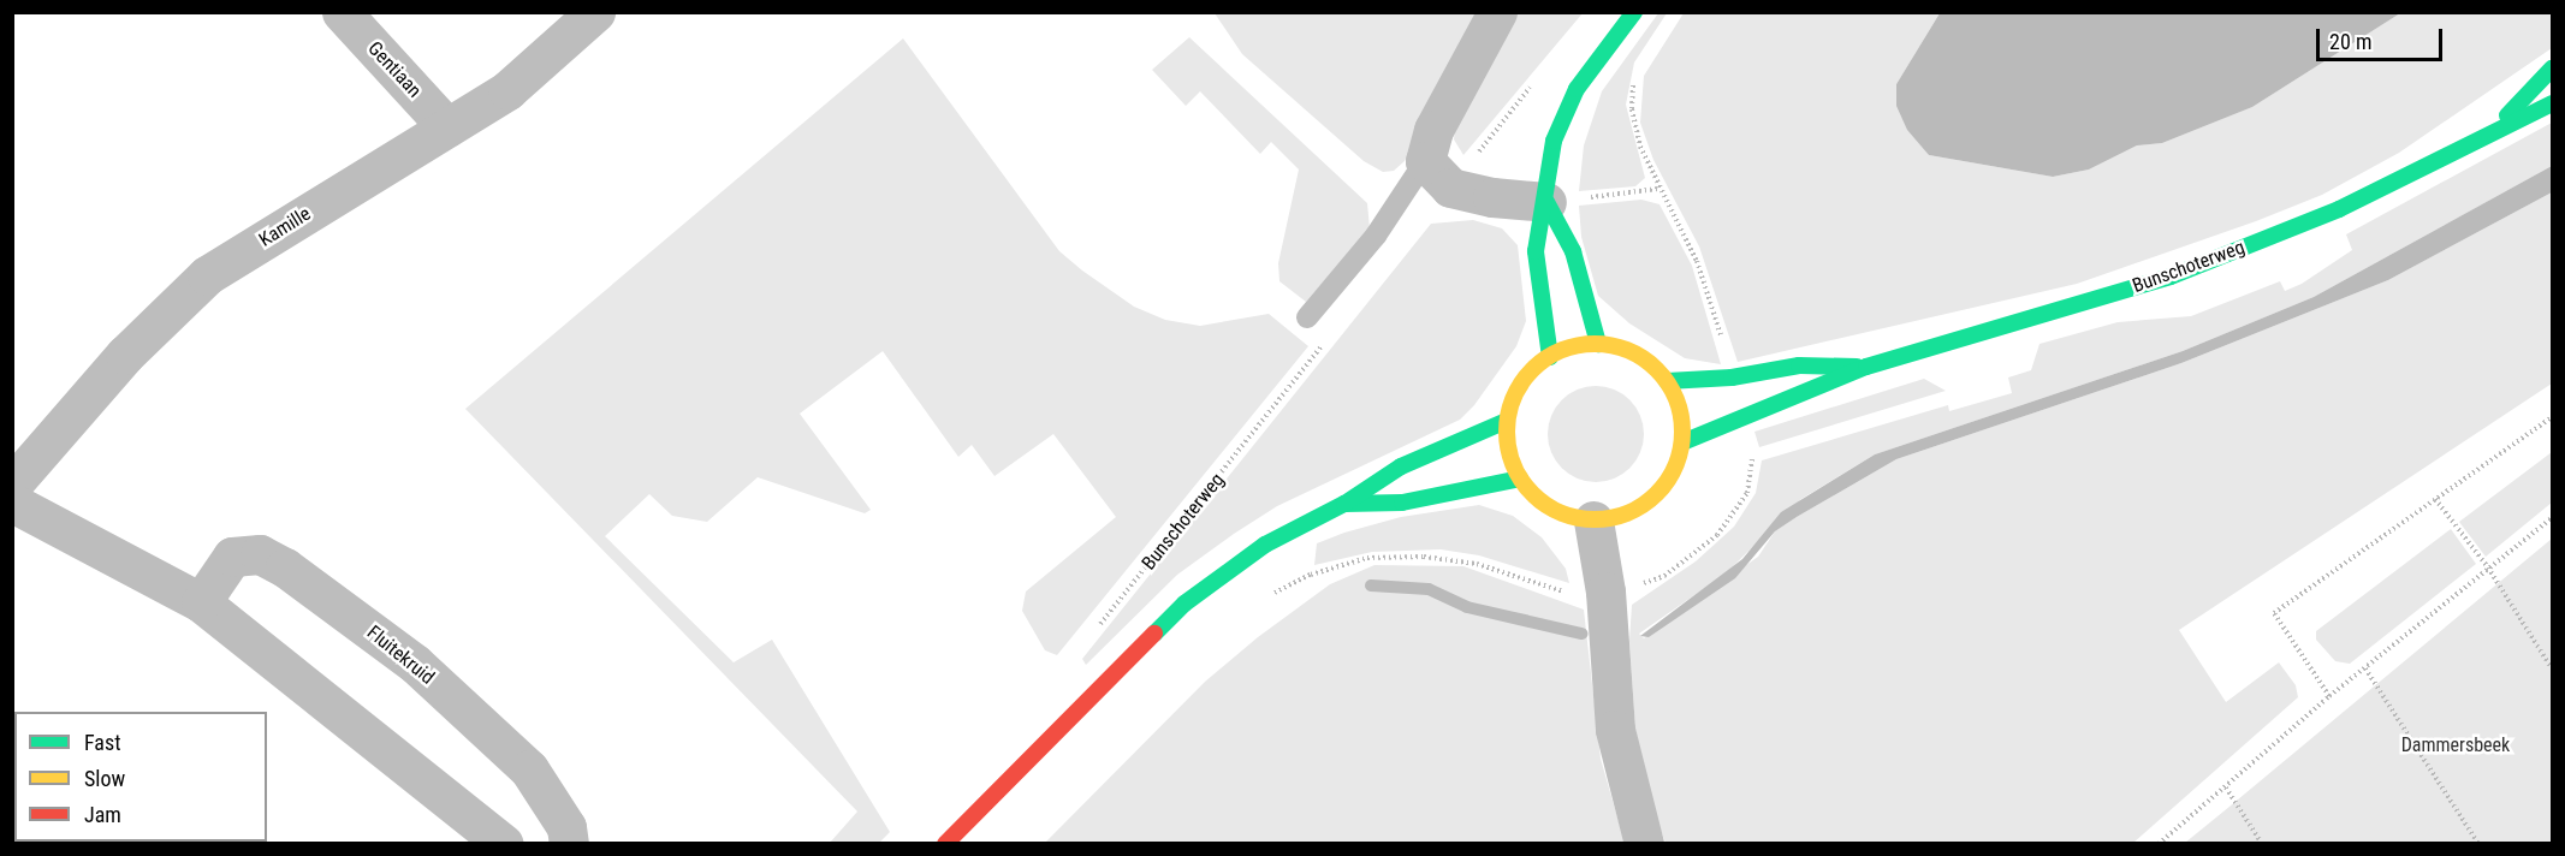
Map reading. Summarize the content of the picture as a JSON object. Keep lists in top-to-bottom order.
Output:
{
  "streets": {
    "main road": ["Bunschoterweg"],
    "street": ["Gentiaan", "Kamille", "Fluitekruid"]
  },
  "crossings": [
    ["Gentiaan", "Kamille"]
  ],
  "parks": ["Dammersbeek"],
  "legend": ["Fast", "Slow", "Jam"],
  "scale_bar": "20 m"
}
